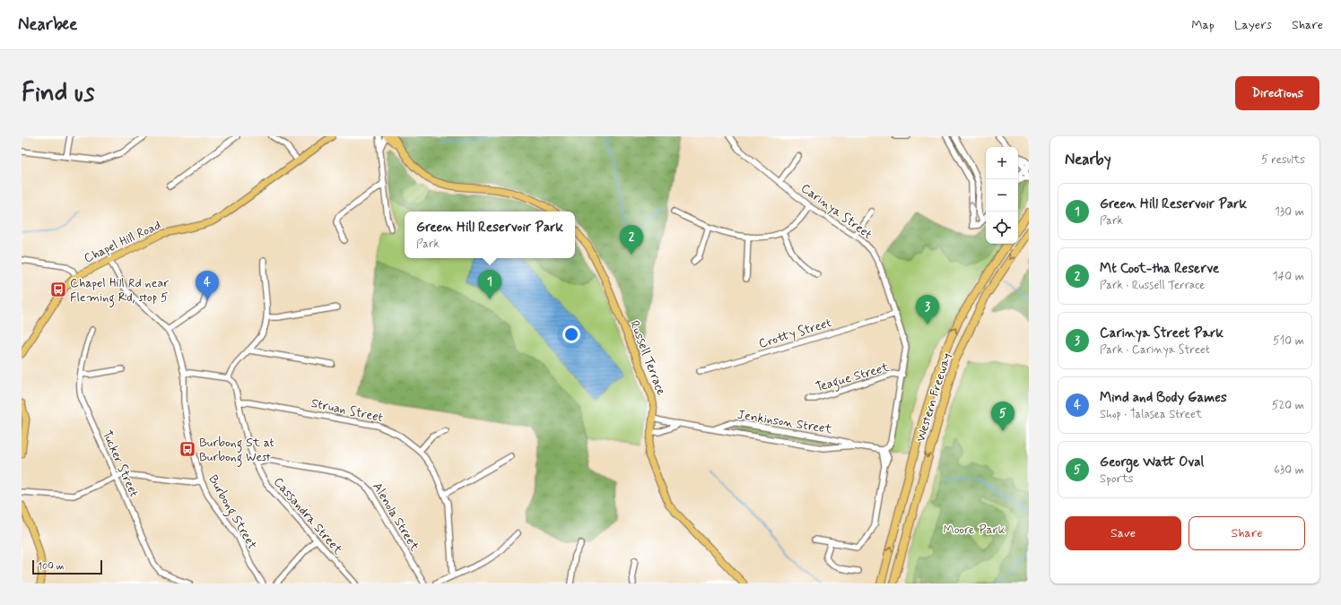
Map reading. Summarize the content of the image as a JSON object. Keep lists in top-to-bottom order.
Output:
{
  "streets": {
    "highway": ["Western Freeway"],
    "main road": ["Chapel Hill Road", "Russell Terrace"],
    "street": [
      "Carinya Street",
      "Crotty Street",
      "Teague Street",
      "Struan Street",
      "Jenkinson Street",
      "Tucker Street",
      "Burbong Street",
      "Cassandra Street",
      "Alenola Street"
    ]
  },
  "crossings": [
    ["Carinya Street", "Crotty Street"],
    ["Carinya Street", "Teague Street"],
    ["Carinya Street", "Jenkinson Street"],
    ["Chapel Hill Road", "Burbong Street"],
    ["Russell Terrace", "Jenkinson Street"],
    ["Struan Street", "Cassandra Street"],
    ["Cassandra Street", "Alenola Street"]
  ],
  "parks": ["Moore Park"],
  "places": {
    "bus stop": ["Chapel Hill Rd near Fleming Rd, stop 5", "Burbong St at Burbong West"]
  },
  "scale_bar": "100 m",
  "page": {
    "header": "Nearbee",
    "nav": ["Map", "Layers", "Share"],
    "buttons": [
      "Directions",
      ["Save", "Share"]
    ],
    "title": "Find us",
    "heading": ["Nearby", "5 results"],
    "map_buttons": ["+", "−"],
    "list": [
      {
        "mark": "1",
        "name": "Green Hill Reservoir Park",
        "note": "Park",
        "value": "130 m"
      },
      {
        "mark": "2",
        "name": "Mt Coot-tha Reserve",
        "note": "Park · Russell Terrace",
        "value": "140 m"
      },
      {
        "mark": "3",
        "name": "Carinya Street Park",
        "note": "Park · Carinya Street",
        "value": "510 m"
      },
      {
        "mark": "4",
        "name": "Mind and Body Games",
        "note": "Shop · Talasea Street",
        "value": "520 m"
      },
      {
        "mark": "5",
        "name": "George Watt Oval",
        "note": "Sports",
        "value": "630 m"
      }
    ],
    "popup": ["Green Hill Reservoir Park", "Park"],
    "pins": [
      "2",
      "1",
      "4",
      "3",
      "5"
    ],
    "scale": "100 m"
  }
}
